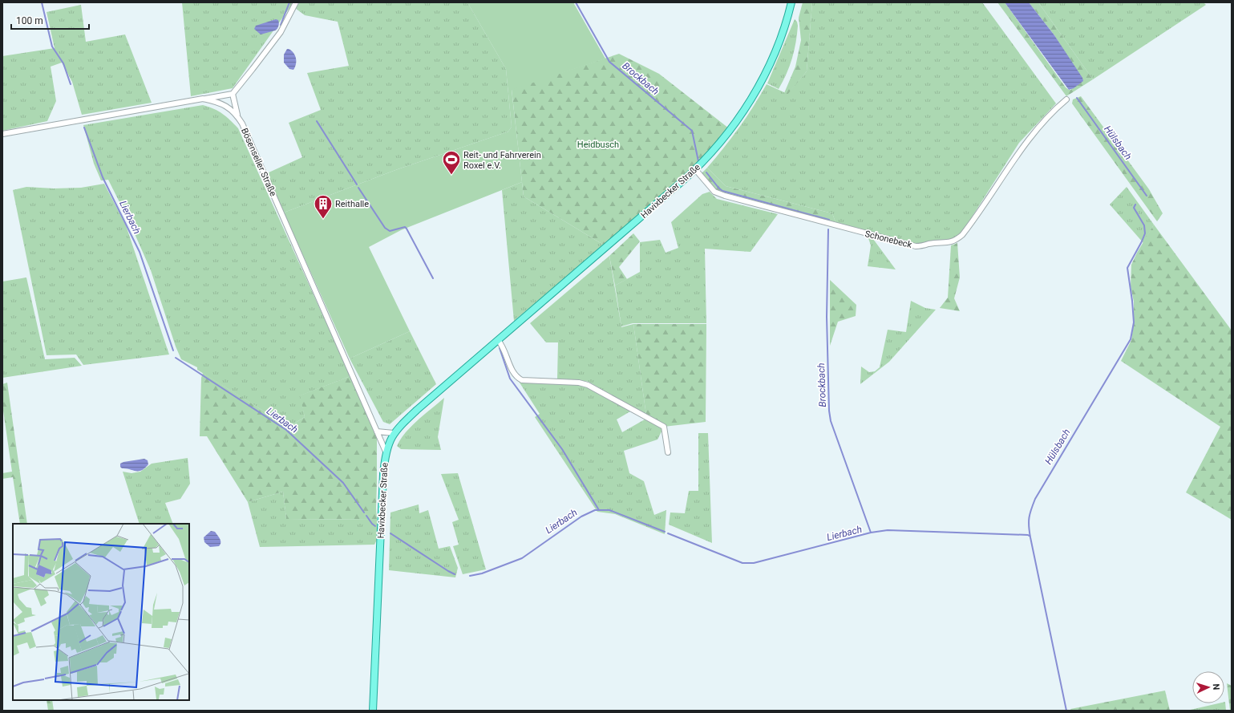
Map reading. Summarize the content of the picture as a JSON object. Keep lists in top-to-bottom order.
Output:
{
  "streets": {
    "main road": ["Havixbecker Straße"],
    "street": ["Bösenseller Straße", "Schonebeck"]
  },
  "crossings": [
    ["Bösenseller Straße", "Havixbecker Straße"],
    ["Havixbecker Straße", "Schonebeck"]
  ],
  "water": ["Brockbach", "Hülsbach", "Lierbach"],
  "parks": ["Heidbusch"],
  "places": {
    "sports": ["Reit- und Fahrverein Roxel e.V."],
    "building": ["Reithalle"]
  },
  "scale_bar": "100 m",
  "north": "right"
}
